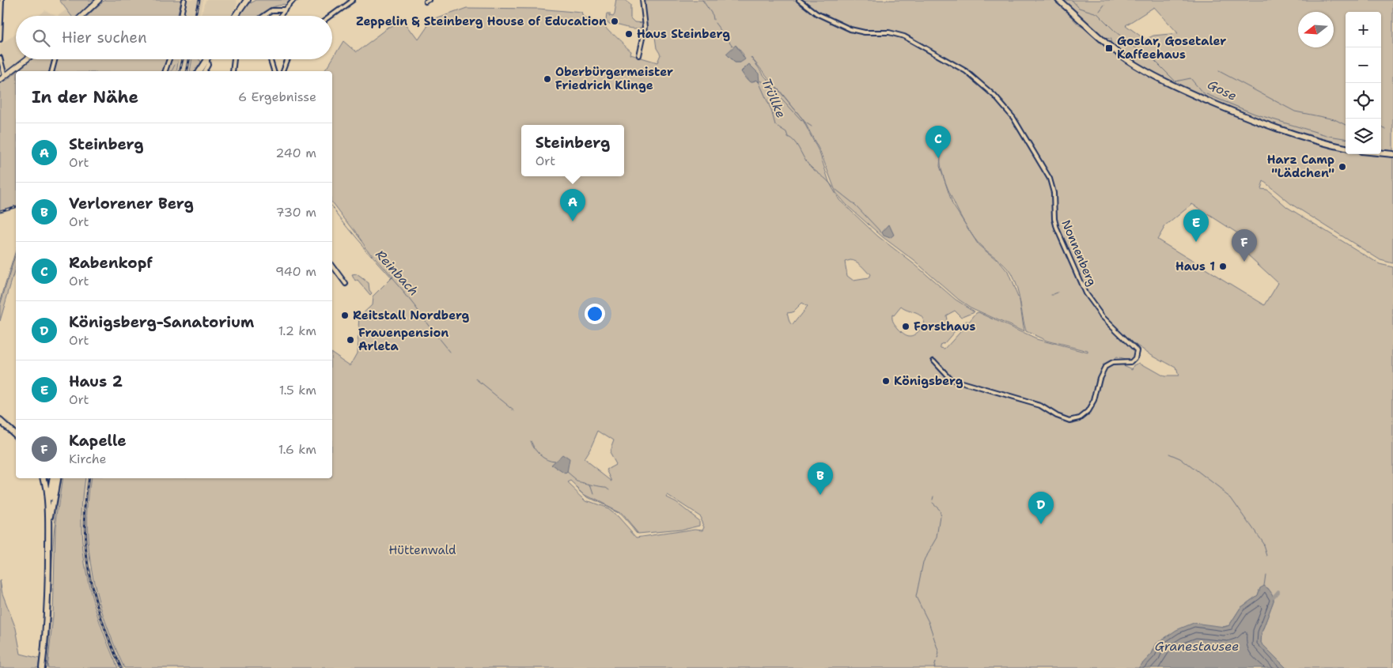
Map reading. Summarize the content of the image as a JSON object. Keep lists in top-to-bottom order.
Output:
{
  "streets": {
    "street": ["Nonnenberg"]
  },
  "water": [
    "Gose",
    "Trüllke",
    "Reinbach",
    "Granestausee"
  ],
  "parks": ["Hüttenwald"],
  "places": {
    "other": [
      "Zeppelin & Steinberg House of Education",
      "Haus Steinberg",
      "Oberbürgermeister Friedrich Klinge",
      "Harz Camp \"Lädchen\"",
      "Haus 1",
      "Reitstall Nordberg",
      "Forsthaus",
      "Frauenpension Arleta",
      "Königsberg"
    ],
    "transit": ["Goslar, Gosetaler Kaffeehaus"]
  },
  "north": "left",
  "page": {
    "map_buttons": ["+", "−"],
    "search": "Hier suchen",
    "heading": ["In der Nähe", "6 Ergebnisse"],
    "list": [
      {
        "mark": "A",
        "name": "Steinberg",
        "note": "Ort",
        "value": "240 m"
      },
      {
        "mark": "B",
        "name": "Verlorener Berg",
        "note": "Ort",
        "value": "730 m"
      },
      {
        "mark": "C",
        "name": "Rabenkopf",
        "note": "Ort",
        "value": "940 m"
      },
      {
        "mark": "D",
        "name": "Königsberg-Sanatorium",
        "note": "Ort",
        "value": "1.2 km"
      },
      {
        "mark": "E",
        "name": "Haus 2",
        "note": "Ort",
        "value": "1.5 km"
      },
      {
        "mark": "F",
        "name": "Kapelle",
        "note": "Kirche",
        "value": "1.6 km"
      }
    ],
    "popup": ["Steinberg", "Ort"],
    "pins": [
      "C",
      "A",
      "E",
      "F",
      "B",
      "D"
    ]
  }
}
